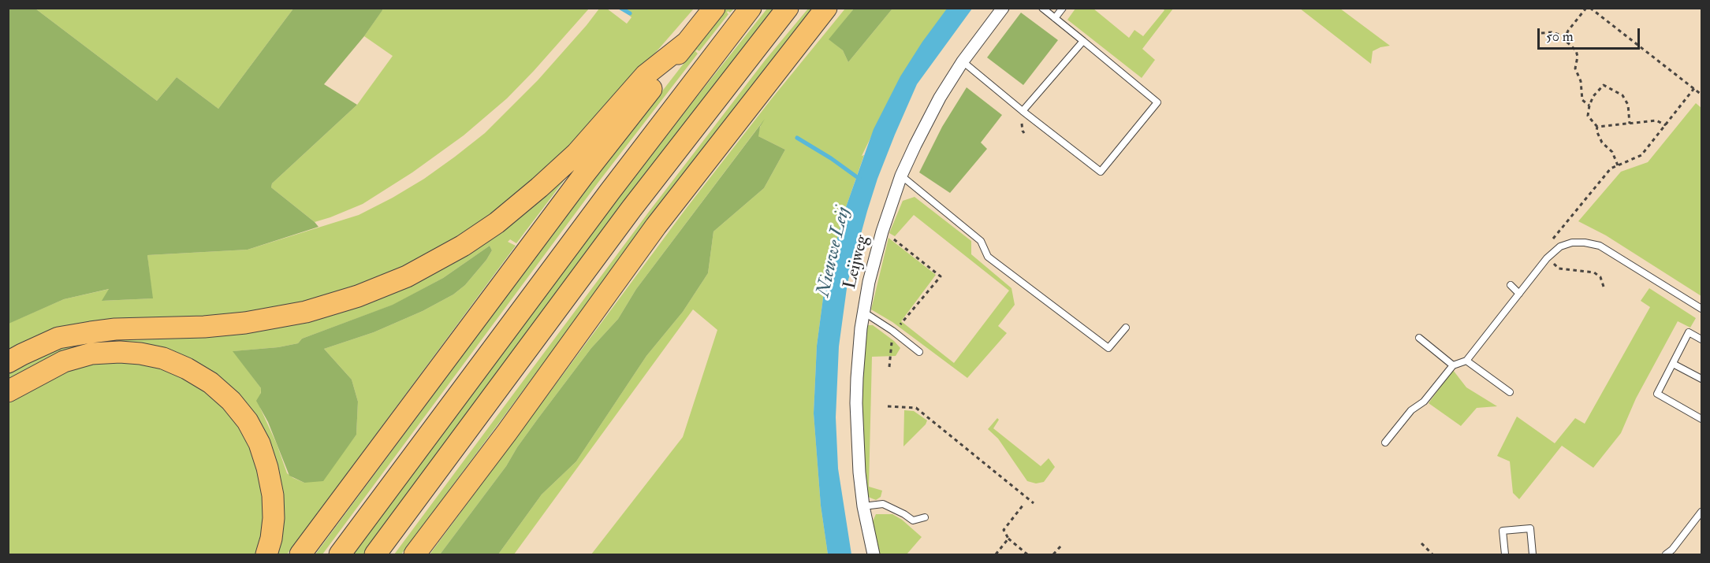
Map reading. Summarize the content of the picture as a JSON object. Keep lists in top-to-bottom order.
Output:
{
  "streets": {
    "street": ["Leijweg"]
  },
  "water": ["Nieuwe Leij"],
  "scale_bar": "50 m"
}
